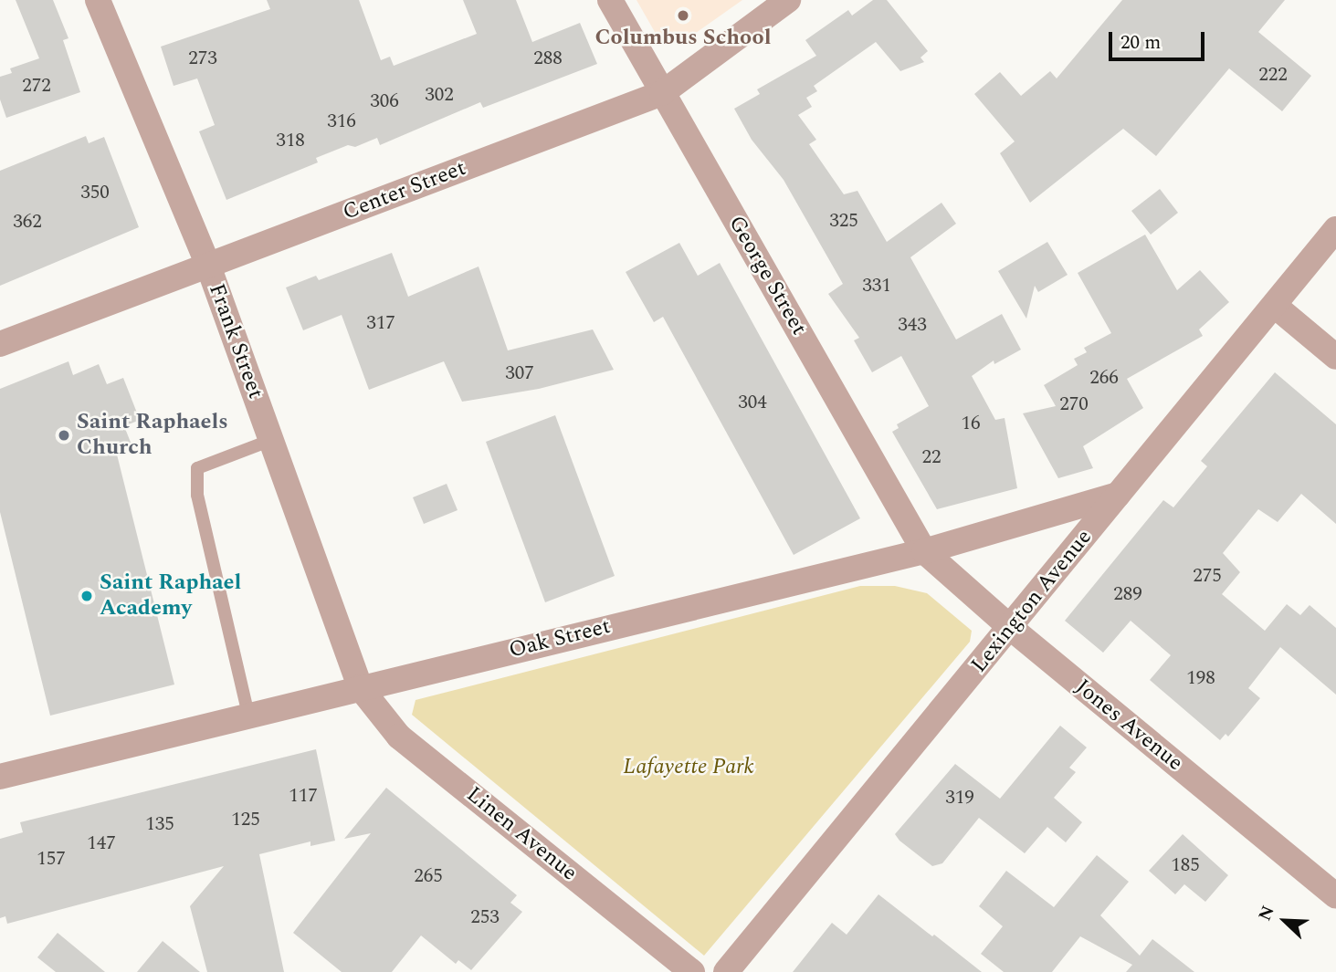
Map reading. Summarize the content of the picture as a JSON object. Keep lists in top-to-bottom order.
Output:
{
  "streets": {
    "street": [
      "Center Street",
      "George Street",
      "Frank Street",
      "Lexington Avenue",
      "Oak Street",
      "Jones Avenue",
      "Linen Avenue"
    ]
  },
  "crossings": [
    ["Center Street", "George Street"],
    ["Center Street", "Frank Street"],
    ["George Street", "Oak Street"],
    ["George Street", "Jones Avenue"],
    ["Frank Street", "Oak Street"],
    ["Frank Street", "Linen Avenue"],
    ["Lexington Avenue", "Oak Street"],
    ["Lexington Avenue", "Jones Avenue"],
    ["Oak Street", "Jones Avenue"],
    ["Oak Street", "Linen Avenue"]
  ],
  "parks": ["Lafayette Park"],
  "places": ["Columbus School", "Saint Raphaels Church", "Saint Raphael Academy"],
  "house_numbers": [
    "273",
    "288",
    "222",
    "272",
    "302",
    "306",
    "316",
    "318",
    "350",
    "325",
    "362",
    "331",
    "317",
    "343",
    "307",
    "266",
    "304",
    "270",
    "16",
    "22",
    "275",
    "289",
    "198",
    "117",
    "319",
    "125",
    "135",
    "147",
    "157",
    "185",
    "265",
    "253"
  ],
  "scale_bar": "20 m",
  "north": "top left"
}
